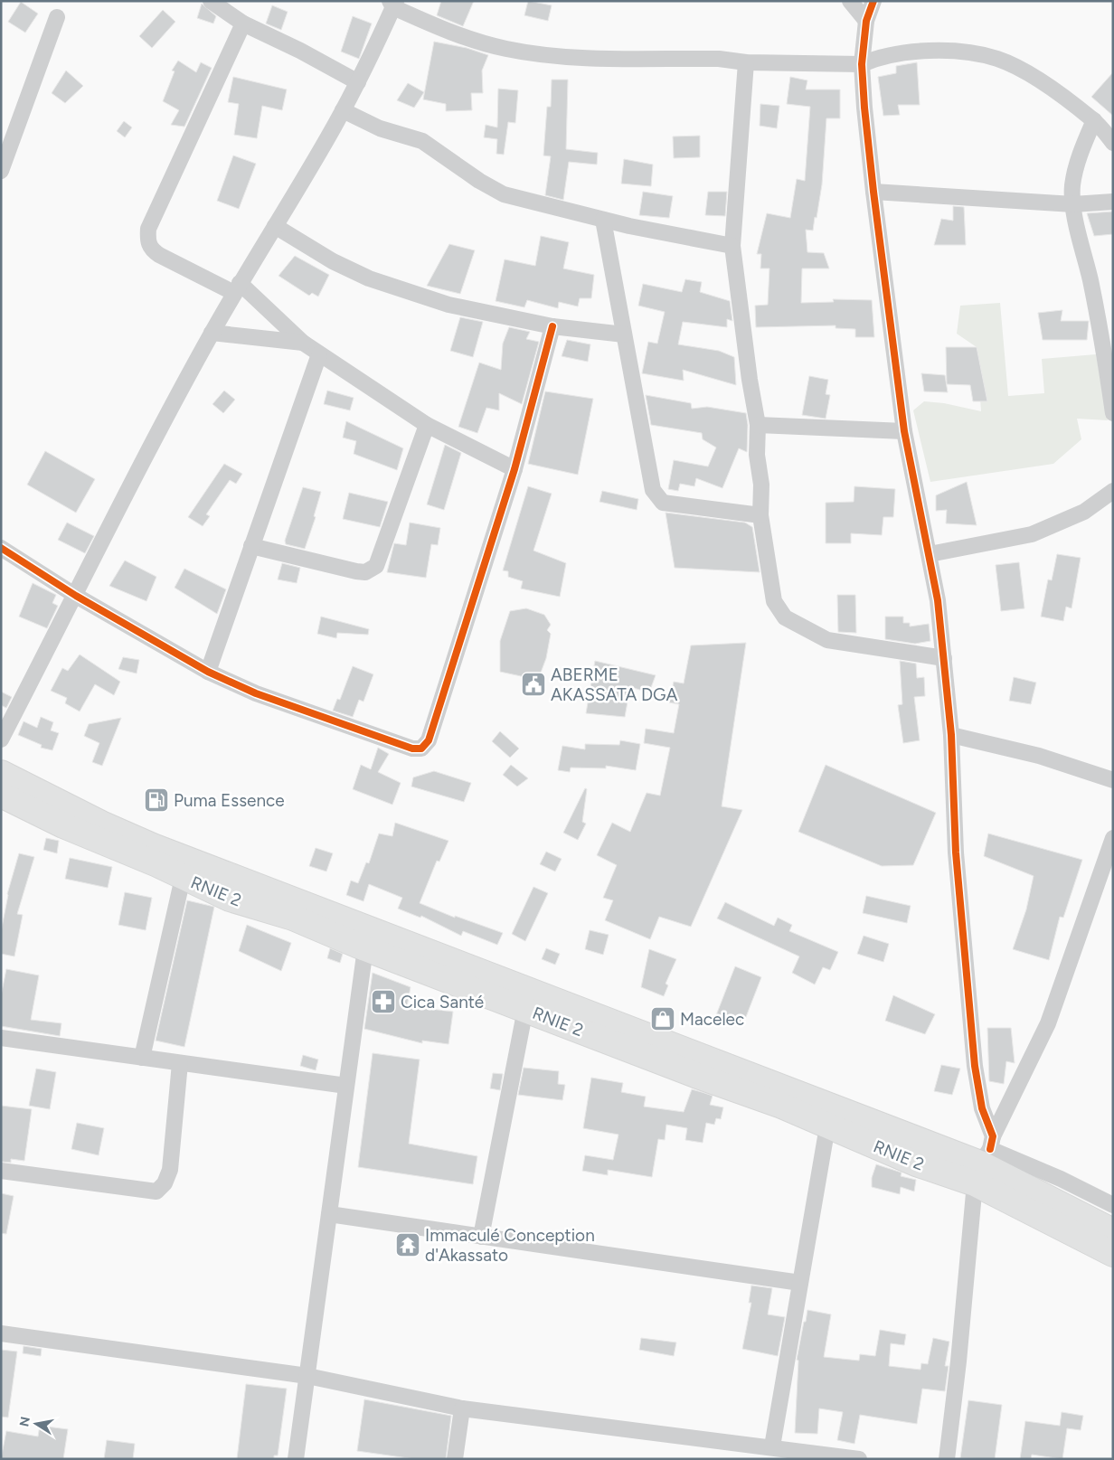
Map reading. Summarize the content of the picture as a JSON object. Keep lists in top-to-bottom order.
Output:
{
  "streets": {
    "highway": ["RNIE 2"]
  },
  "places": {
    "public building": ["ABERME AKASSATA DGA"],
    "fuel station": ["Puma Essence"],
    "pharmacy": ["Cica Santé"],
    "shop": ["Macelec"],
    "temple": ["Immaculé Conception d'Akassato"]
  },
  "north": "left"
}
